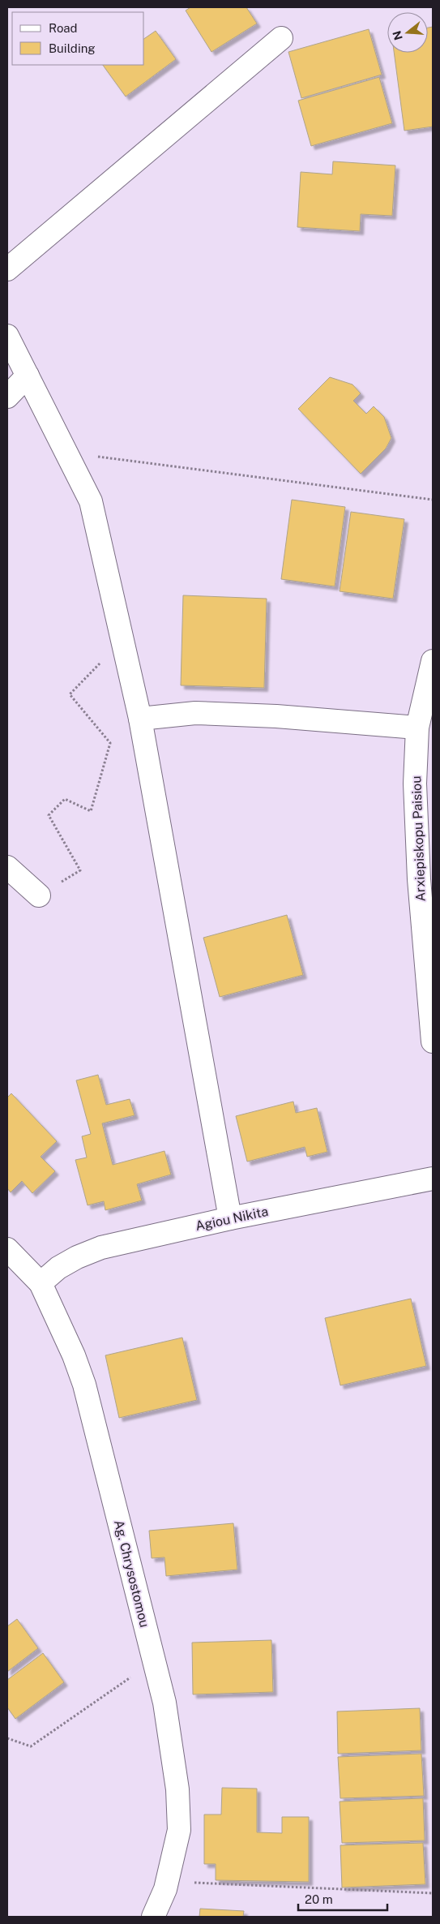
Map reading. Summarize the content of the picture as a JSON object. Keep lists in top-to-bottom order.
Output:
{
  "streets": {
    "street": ["Arxiepiskopu Paisiou", "Agiou Nikita", "Ag. Chrysostomou"]
  },
  "crossings": [
    ["Agiou Nikita", "Ag. Chrysostomou"]
  ],
  "legend": ["Road", "Building"],
  "scale_bar": "20 m",
  "north": "left"
}
